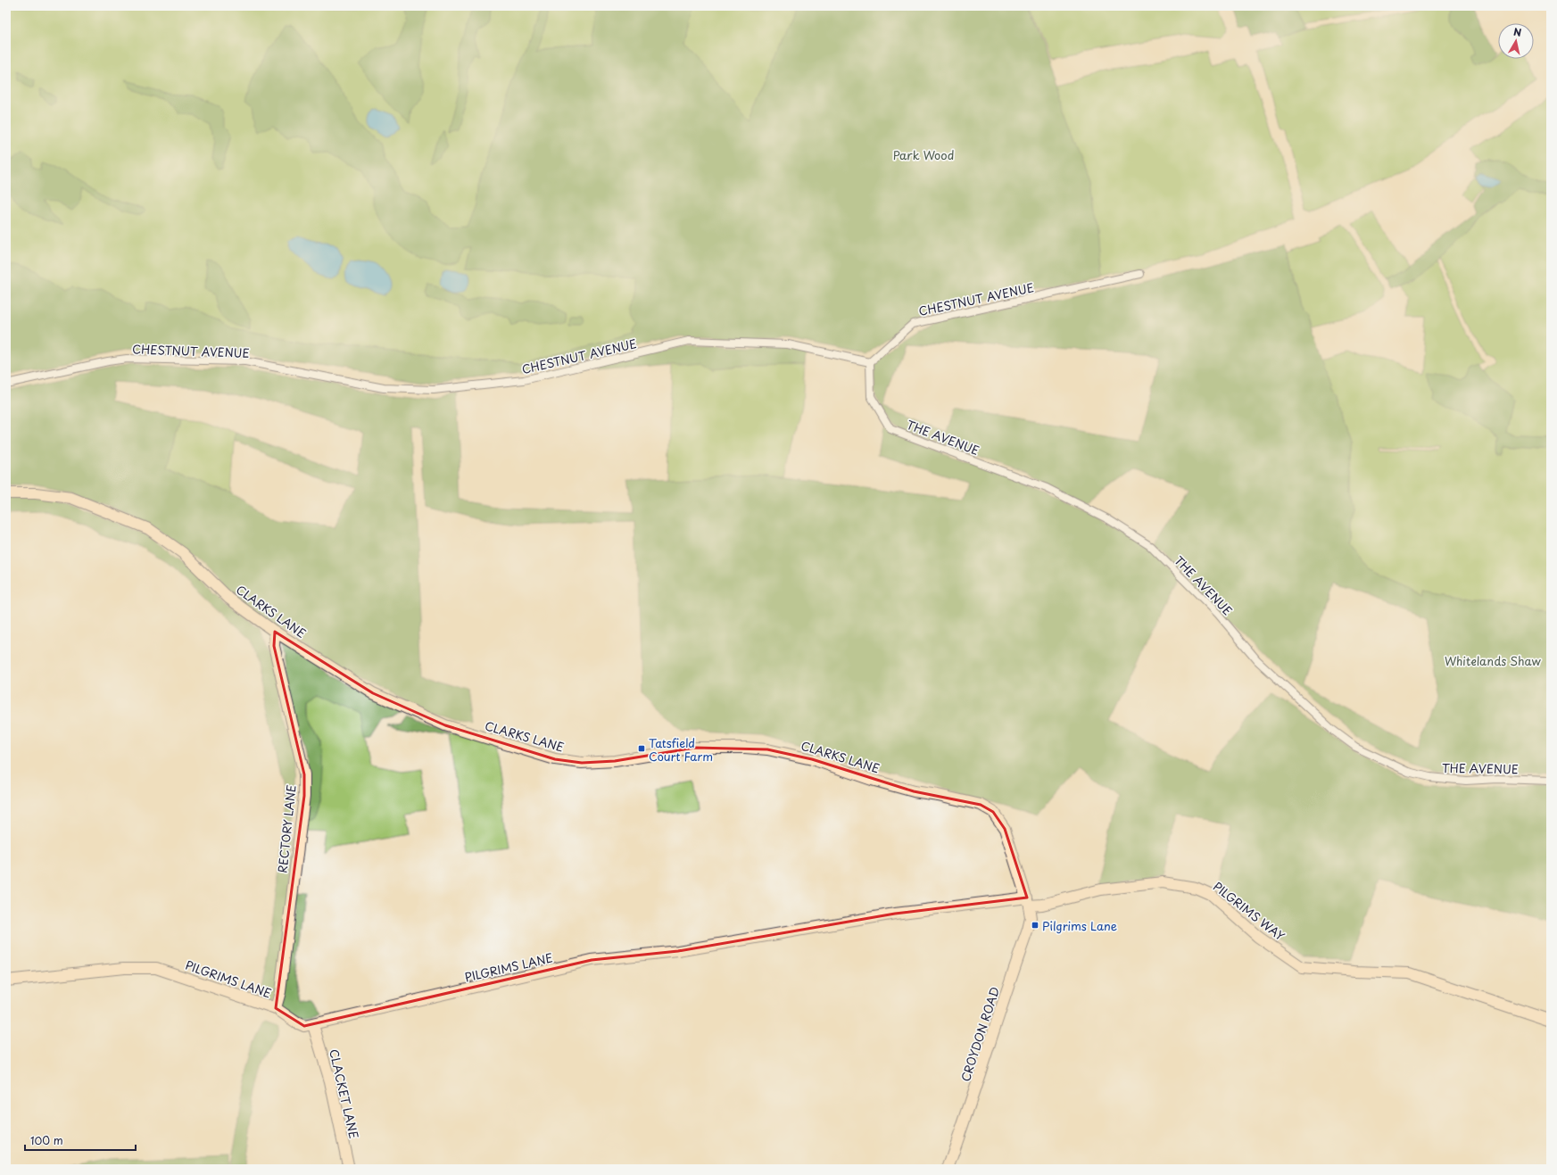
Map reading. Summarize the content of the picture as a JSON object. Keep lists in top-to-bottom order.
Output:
{
  "streets": {
    "street": [
      "CHESTNUT AVENUE",
      "THE AVENUE",
      "CLARKS LANE",
      "RECTORY LANE",
      "PILGRIMS WAY",
      "PILGRIMS LANE",
      "CROYDON ROAD",
      "CLACKET LANE"
    ]
  },
  "crossings": [
    ["CHESTNUT AVENUE", "THE AVENUE"],
    ["CLARKS LANE", "RECTORY LANE"],
    ["CLARKS LANE", "PILGRIMS WAY"],
    ["CLARKS LANE", "PILGRIMS LANE"],
    ["CLARKS LANE", "CROYDON ROAD"],
    ["RECTORY LANE", "PILGRIMS LANE"],
    ["PILGRIMS WAY", "PILGRIMS LANE"],
    ["PILGRIMS WAY", "CROYDON ROAD"],
    ["PILGRIMS LANE", "CROYDON ROAD"],
    ["PILGRIMS LANE", "CLACKET LANE"]
  ],
  "parks": ["Park Wood", "Whitelands Shaw"],
  "places": {
    "transit": ["Tatsfield Court Farm", "Pilgrims Lane"]
  },
  "scale_bar": "100 m",
  "north": "top"
}
